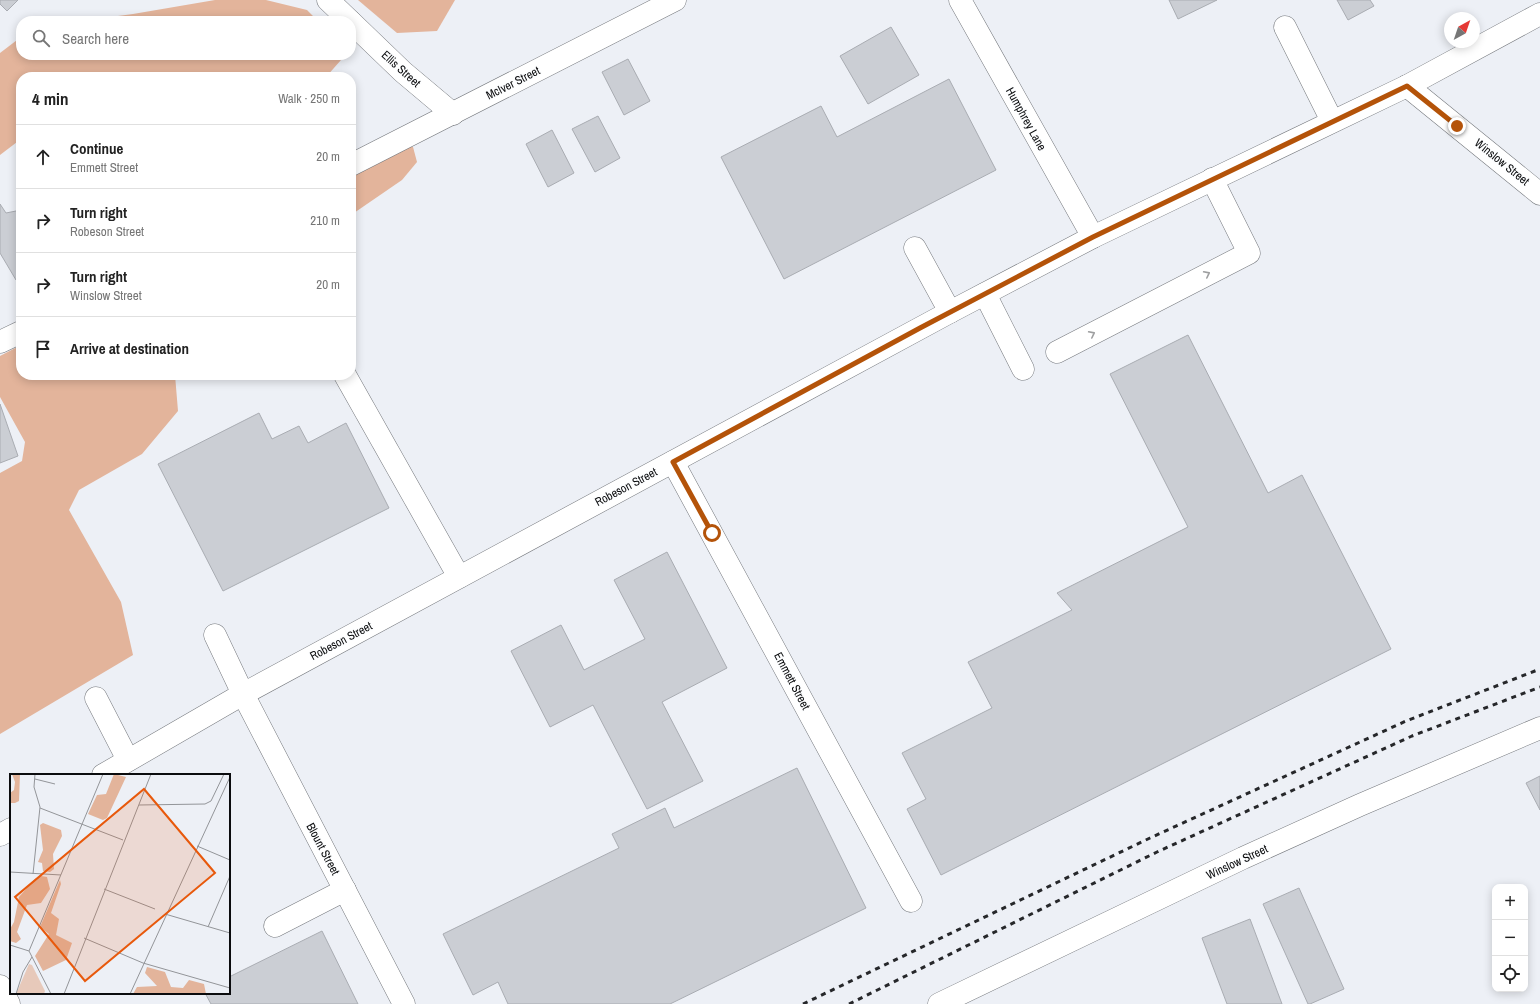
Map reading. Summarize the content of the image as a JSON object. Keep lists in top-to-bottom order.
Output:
{
  "streets": {
    "street": [
      "Ellis Street",
      "McIver Street",
      "Humphrey Lane",
      "Winslow Street",
      "Robeson Street",
      "Emmett Street",
      "Blount Street"
    ]
  },
  "crossings": [
    ["Ellis Street", "McIver Street"],
    ["Humphrey Lane", "Robeson Street"],
    ["Winslow Street", "Robeson Street"],
    ["Robeson Street", "Emmett Street"],
    ["Robeson Street", "Blount Street"]
  ],
  "north": "top right",
  "page": {
    "search": "Search here",
    "heading": ["4 min", "Walk · 250 m"],
    "list": [
      ["Continue", "Emmett Street", "20 m"],
      ["Turn right", "Robeson Street", "210 m"],
      ["Turn right", "Winslow Street", "20 m"],
      "Arrive at destination"
    ],
    "map_buttons": ["+", "−"]
  }
}
